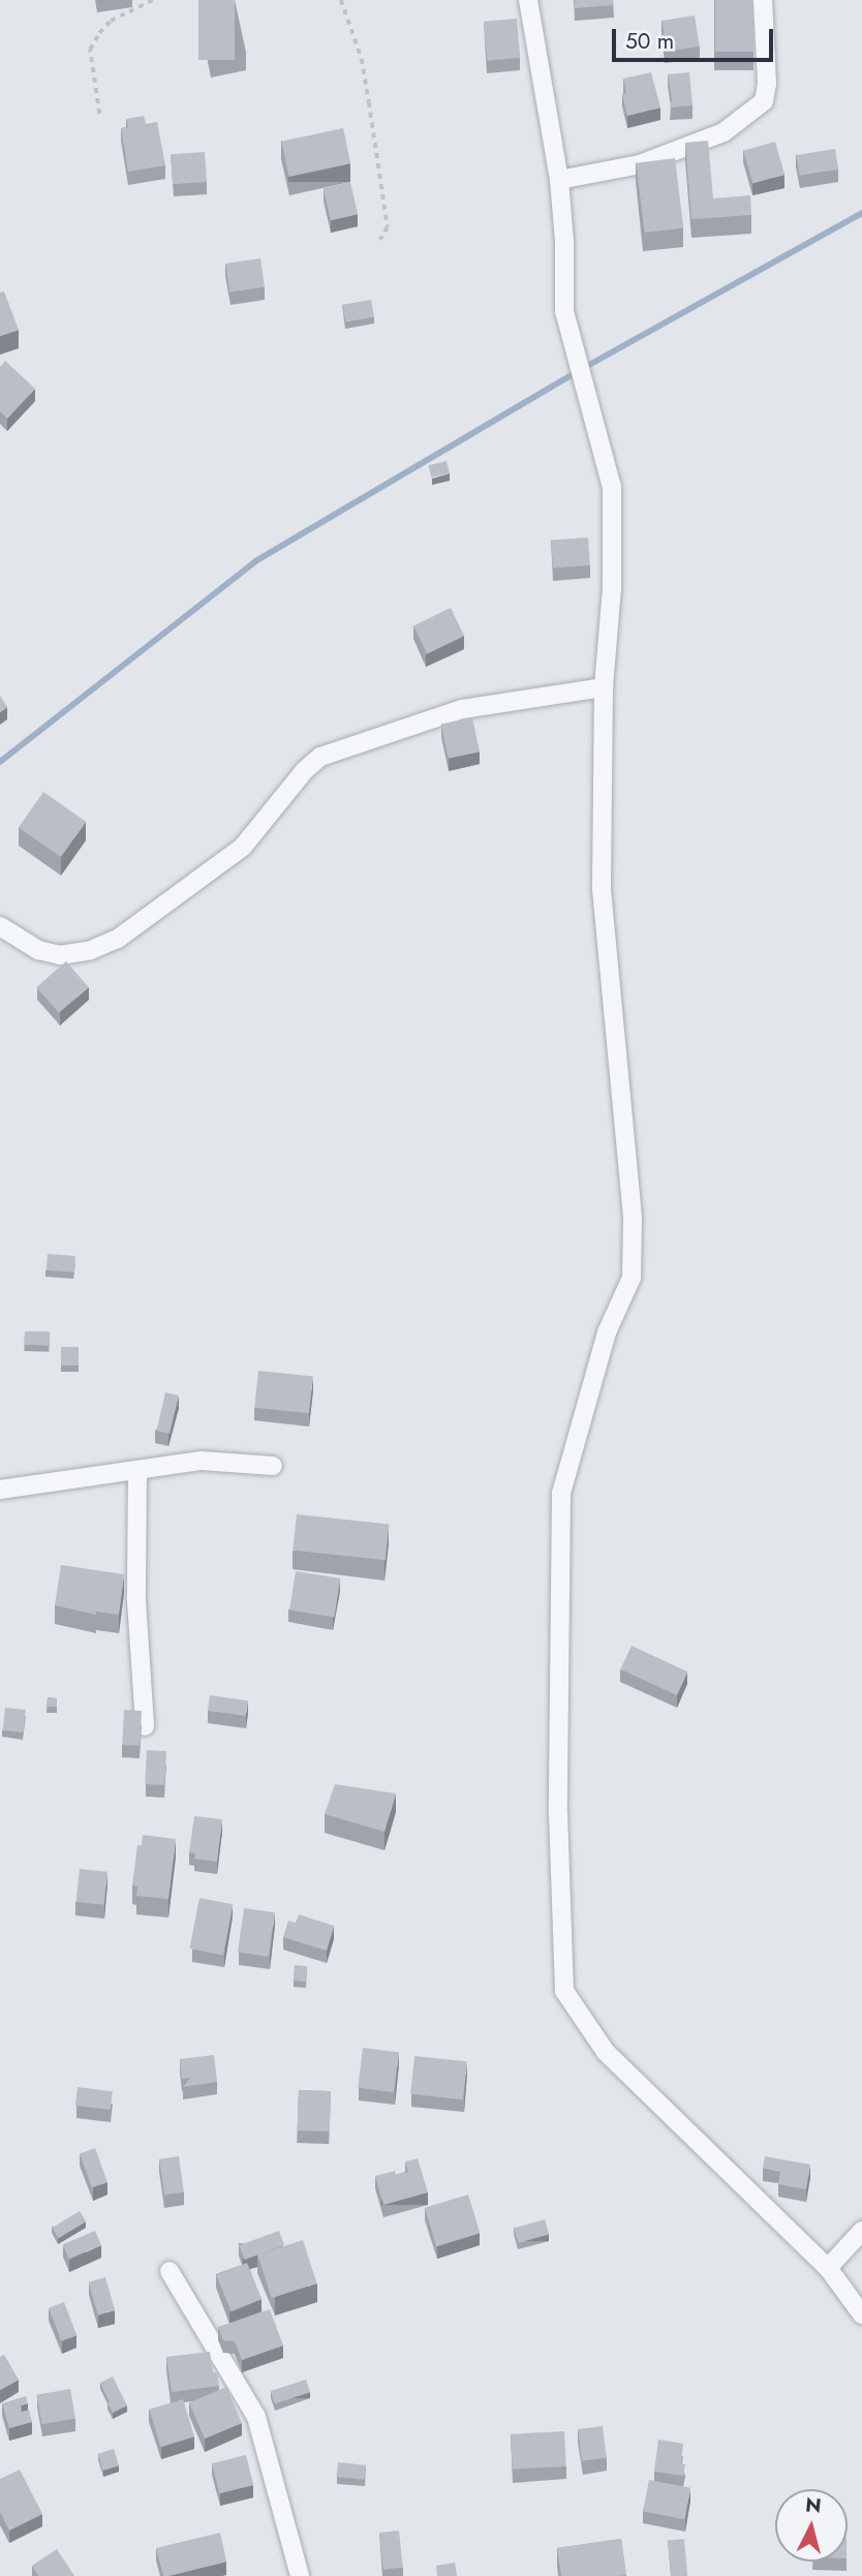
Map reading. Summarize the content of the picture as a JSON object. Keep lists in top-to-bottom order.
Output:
{
  "scale_bar": "50 m",
  "north": "top"
}
